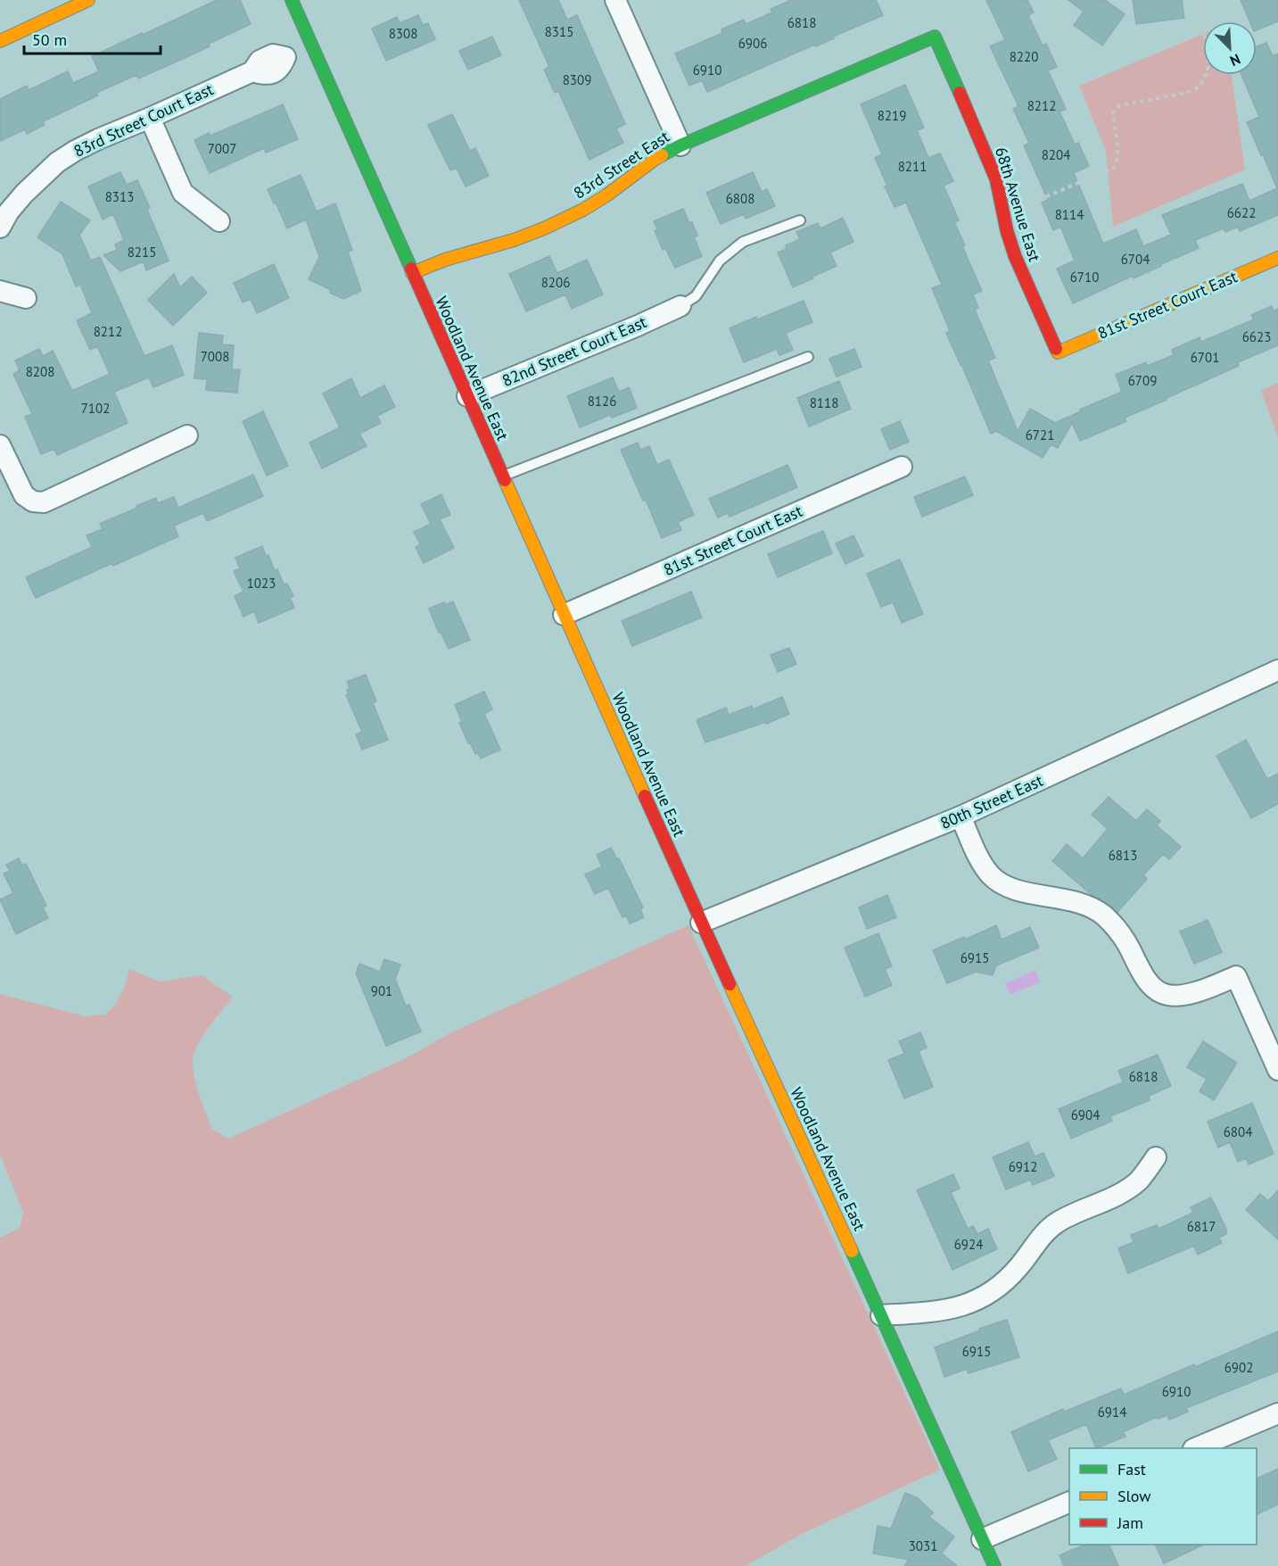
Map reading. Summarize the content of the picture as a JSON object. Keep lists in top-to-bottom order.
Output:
{
  "streets": {
    "street": [
      "83rd Street Court East",
      "83rd Street East",
      "68th Avenue East",
      "81st Street Court East",
      "82nd Street Court East",
      "Woodland Avenue East",
      "80th Street East"
    ]
  },
  "crossings": [
    ["83rd Street Court East", "Woodland Avenue East"],
    ["83rd Street East", "68th Avenue East"],
    ["83rd Street East", "Woodland Avenue East"],
    ["68th Avenue East", "81st Street Court East"],
    ["81st Street Court East", "Woodland Avenue East"],
    ["82nd Street Court East", "Woodland Avenue East"],
    ["Woodland Avenue East", "80th Street East"]
  ],
  "house_numbers": [
    "6818",
    "8315",
    "8308",
    "6906",
    "8220",
    "6910",
    "8309",
    "8212",
    "8219",
    "7007",
    "8204",
    "8211",
    "8313",
    "6808",
    "6622",
    "8114",
    "8215",
    "6704",
    "6710",
    "8206",
    "8212",
    "6623",
    "7008",
    "6701",
    "8208",
    "6709",
    "8126",
    "8118",
    "7102",
    "6721",
    "1023",
    "6813",
    "6915",
    "901",
    "6818",
    "6904",
    "6804",
    "6912",
    "6817",
    "6924",
    "6915",
    "6902",
    "6910",
    "6914",
    "3031"
  ],
  "legend": ["Fast", "Slow", "Jam"],
  "scale_bar": "50 m",
  "north": "bottom right"
}
